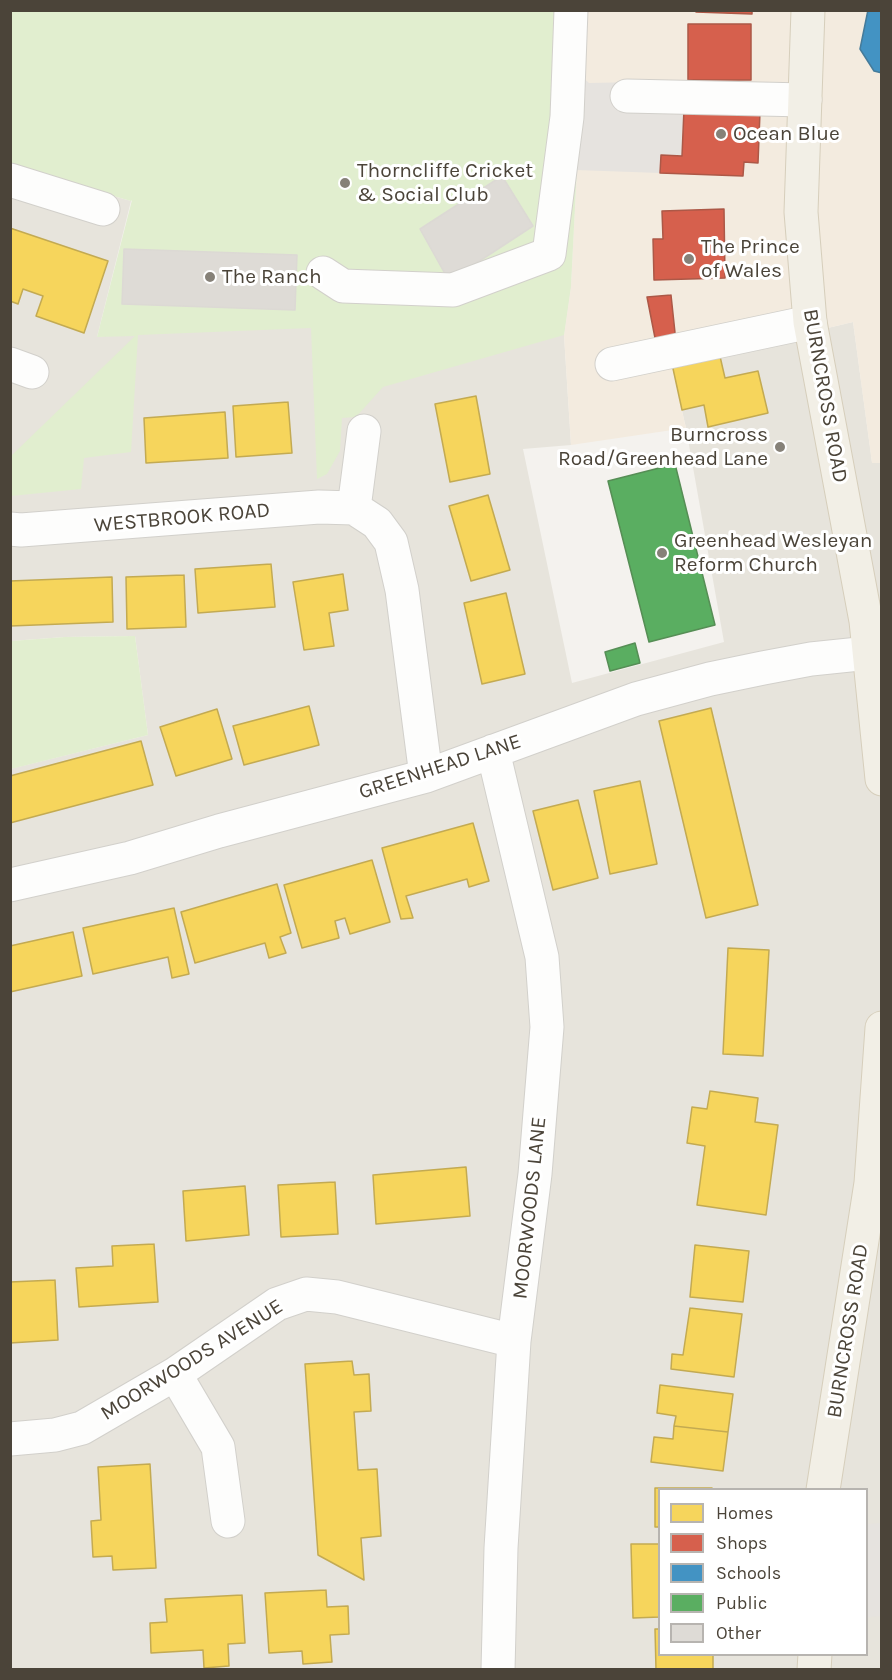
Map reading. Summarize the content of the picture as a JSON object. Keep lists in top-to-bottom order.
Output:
{
  "streets": {
    "main road": ["BURNCROSS ROAD"],
    "street": [
      "WESTBROOK ROAD",
      "GREENHEAD LANE",
      "MOORWOODS LANE",
      "MOORWOODS AVENUE"
    ]
  },
  "crossings": [
    ["BURNCROSS ROAD", "GREENHEAD LANE"],
    ["GREENHEAD LANE", "MOORWOODS LANE"],
    ["MOORWOODS LANE", "MOORWOODS AVENUE"]
  ],
  "places": [
    "Ocean Blue",
    "Thorncliffe Cricket & Social Club",
    "The Prince of Wales",
    "The Ranch",
    "Burncross Road/Greenhead Lane",
    "Greenhead Wesleyan Reform Church"
  ],
  "legend": [
    "Homes",
    "Shops",
    "Schools",
    "Public",
    "Other"
  ]
}
